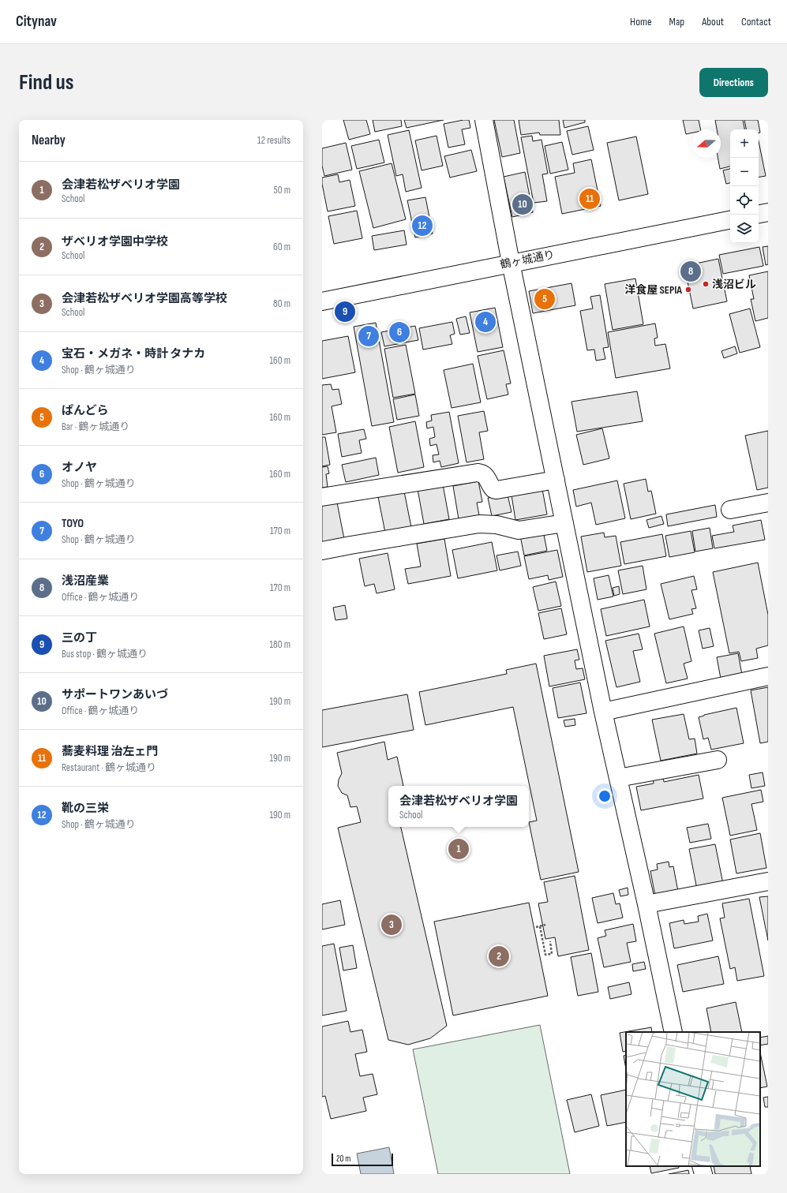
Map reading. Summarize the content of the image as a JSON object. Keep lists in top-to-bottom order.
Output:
{
  "streets": {
    "main road": ["鶴ヶ城通り"]
  },
  "places": ["浅沼ビル", "洋食屋 SEPIA"],
  "scale_bar": "20 m",
  "north": "left",
  "page": {
    "header": "Citynav",
    "nav": [
      "Home",
      "Map",
      "About",
      "Contact"
    ],
    "buttons": "Directions",
    "title": "Find us",
    "heading": ["Nearby", "12 results"],
    "map_buttons": ["+", "−"],
    "list": [
      {
        "mark": "1",
        "name": "会津若松ザベリオ学園",
        "note": "School",
        "value": "50 m"
      },
      {
        "mark": "2",
        "name": "ザベリオ学園中学校",
        "note": "School",
        "value": "60 m"
      },
      {
        "mark": "3",
        "name": "会津若松ザベリオ学園高等学校",
        "note": "School",
        "value": "80 m"
      },
      {
        "mark": "4",
        "name": "宝石・メガネ・時計 タナカ",
        "note": "Shop · 鶴ヶ城通り",
        "value": "160 m"
      },
      {
        "mark": "5",
        "name": "ぱんどら",
        "note": "Bar · 鶴ヶ城通り",
        "value": "160 m"
      },
      {
        "mark": "6",
        "name": "オノヤ",
        "note": "Shop · 鶴ヶ城通り",
        "value": "160 m"
      },
      {
        "mark": "7",
        "name": "TOYO",
        "note": "Shop · 鶴ヶ城通り",
        "value": "170 m"
      },
      {
        "mark": "8",
        "name": "浅沼産業",
        "note": "Office · 鶴ヶ城通り",
        "value": "170 m"
      },
      {
        "mark": "9",
        "name": "三の丁",
        "note": "Bus stop · 鶴ヶ城通り",
        "value": "180 m"
      },
      {
        "mark": "10",
        "name": "サポートワンあいづ",
        "note": "Office · 鶴ヶ城通り",
        "value": "190 m"
      },
      {
        "mark": "11",
        "name": "蕎麦料理 治左ェ門",
        "note": "Restaurant · 鶴ヶ城通り",
        "value": "190 m"
      },
      {
        "mark": "12",
        "name": "靴の三栄",
        "note": "Shop · 鶴ヶ城通り",
        "value": "190 m"
      }
    ],
    "pins": [
      "11",
      "10",
      "12",
      "8",
      "5",
      "9",
      "4",
      "6",
      "7",
      "1",
      "3",
      "2"
    ],
    "popup": ["会津若松ザベリオ学園", "School"],
    "scale": "20 m"
  }
}
